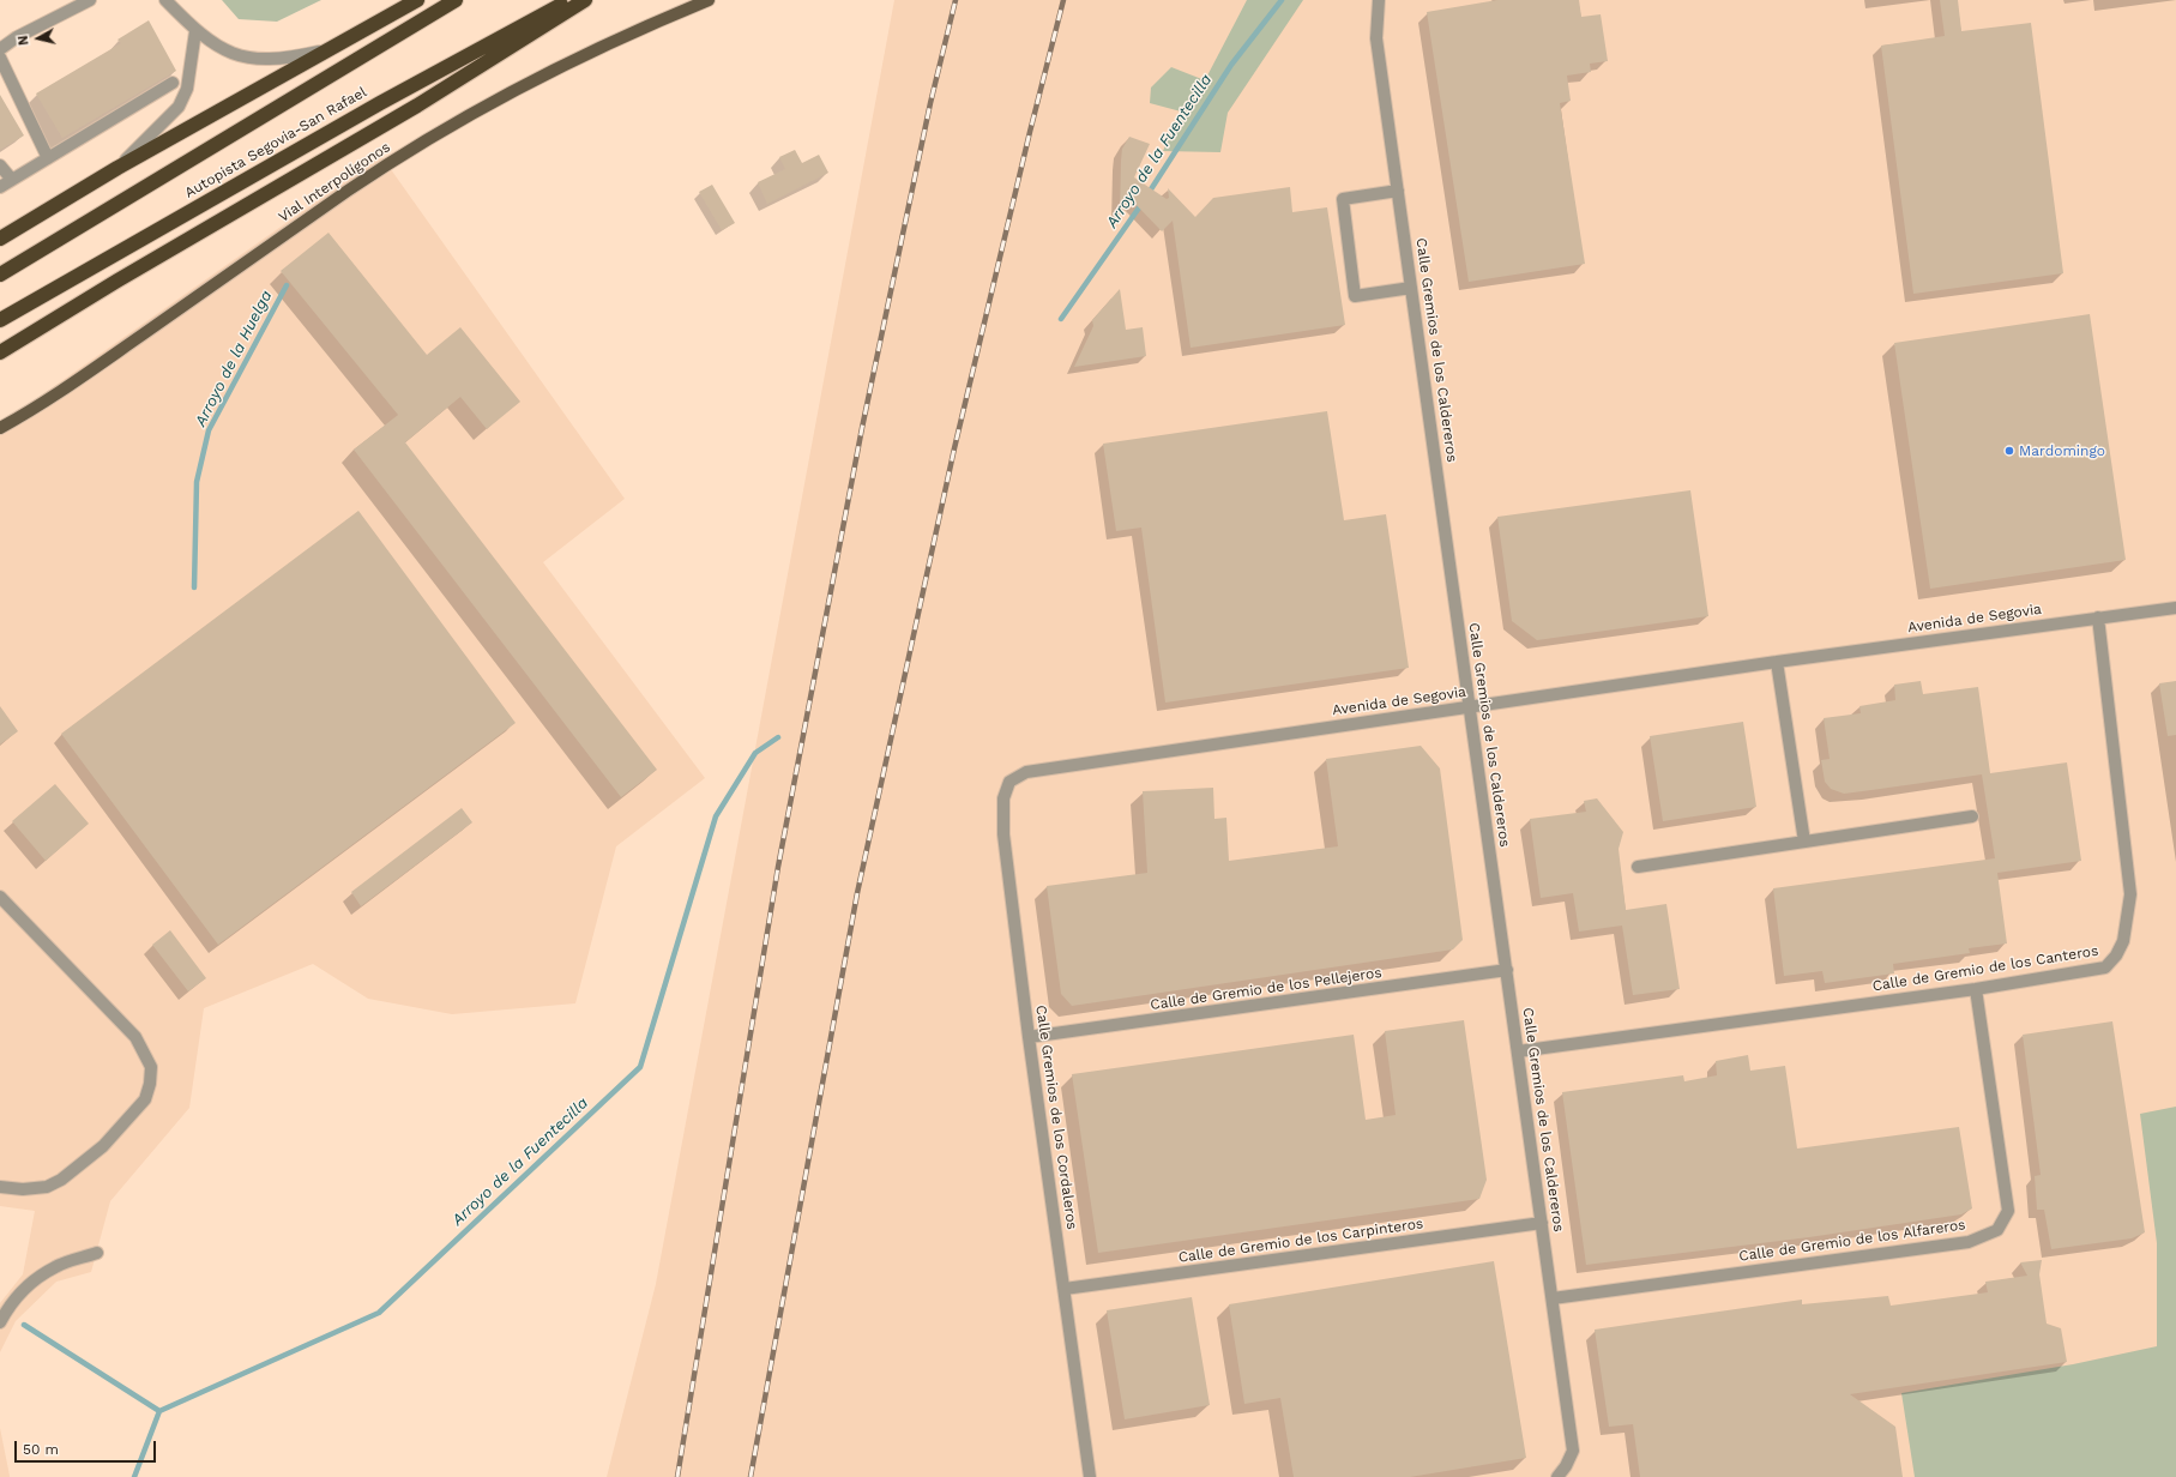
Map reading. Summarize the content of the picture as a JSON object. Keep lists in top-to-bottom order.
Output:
{
  "streets": {
    "highway": ["Autopista Segovia-San Rafael"],
    "main road": ["Vial Interpolígonos"],
    "street": [
      "Calle Gremios de los Caldereros",
      "Avenida de Segovia",
      "Calle de Gremio de los Canteros",
      "Calle de Gremio de los Pellejeros",
      "Calle Gremios de los Cordaleros",
      "Calle de Gremio de los Carpinteros",
      "Calle de Gremio de los Alfareros"
    ]
  },
  "crossings": [
    ["Calle Gremios de los Caldereros", "Avenida de Segovia"],
    ["Calle Gremios de los Caldereros", "Calle de Gremio de los Canteros"],
    ["Calle Gremios de los Caldereros", "Calle de Gremio de los Pellejeros"],
    ["Calle Gremios de los Caldereros", "Calle de Gremio de los Carpinteros"],
    ["Calle Gremios de los Caldereros", "Calle de Gremio de los Alfareros"],
    ["Avenida de Segovia", "Calle de Gremio de los Canteros"],
    ["Avenida de Segovia", "Calle Gremios de los Cordaleros"],
    ["Calle de Gremio de los Canteros", "Calle de Gremio de los Alfareros"],
    ["Calle de Gremio de los Pellejeros", "Calle Gremios de los Cordaleros"],
    ["Calle Gremios de los Cordaleros", "Calle de Gremio de los Carpinteros"]
  ],
  "water": ["Arroyo de la Fuentecilla", "Arroyo de la Huelga"],
  "places": ["Mardomingo"],
  "scale_bar": "50 m",
  "north": "left"
}
